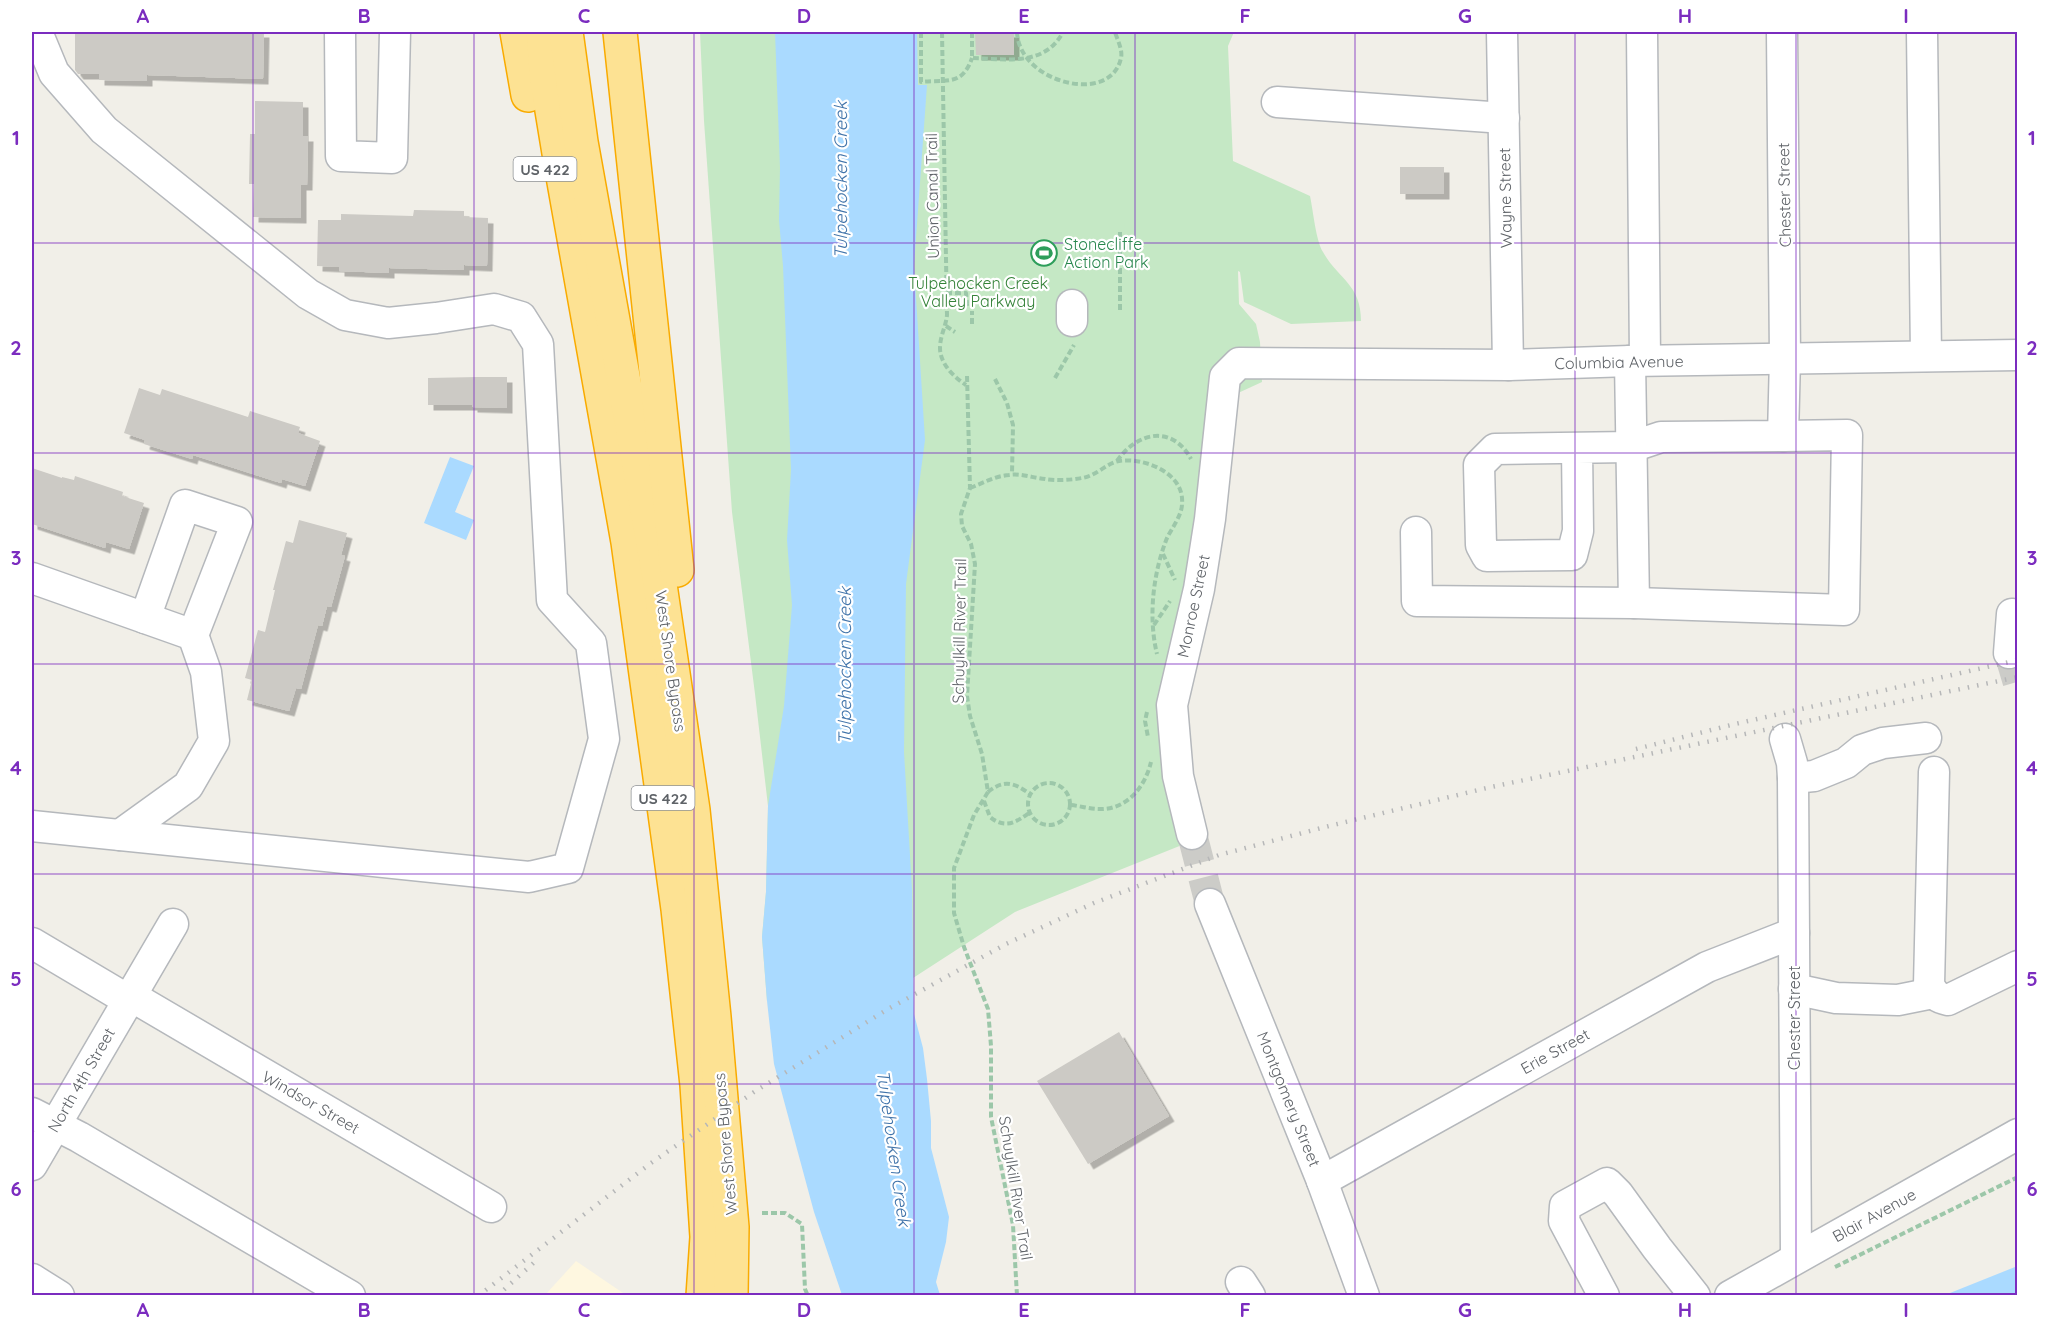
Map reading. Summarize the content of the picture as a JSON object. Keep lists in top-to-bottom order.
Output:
{
  "streets": {
    "highway": ["US 422", "West Shore Bypass"],
    "street": [
      "Chester Street",
      "Wayne Street",
      "Columbia Avenue",
      "Monroe Street",
      "Erie Street",
      "North 4th Street",
      "Montgomery Street",
      "Windsor Street",
      "Blair Avenue"
    ],
    "path": ["Union Canal Trail", "Schuylkill River Trail"]
  },
  "crossings": [
    ["US 422", "West Shore Bypass"],
    ["Chester Street", "Columbia Avenue"],
    ["Chester Street", "Erie Street"],
    ["Chester Street", "Blair Avenue"],
    ["Union Canal Trail", "Schuylkill River Trail"],
    ["Wayne Street", "Columbia Avenue"],
    ["Columbia Avenue", "Monroe Street"],
    ["Erie Street", "Montgomery Street"],
    ["North 4th Street", "Windsor Street"]
  ],
  "water": ["Tulpehocken Creek"],
  "parks": ["Tulpehocken Creek Valley Parkway"],
  "places": {
    "sports": ["Stonecliffe Action Park"]
  },
  "grid": {
    "columns": [
      "A",
      "B",
      "C",
      "D",
      "E",
      "F",
      "G",
      "H",
      "I"
    ],
    "rows": [
      "1",
      "2",
      "3",
      "4",
      "5",
      "6"
    ]
  }
}
